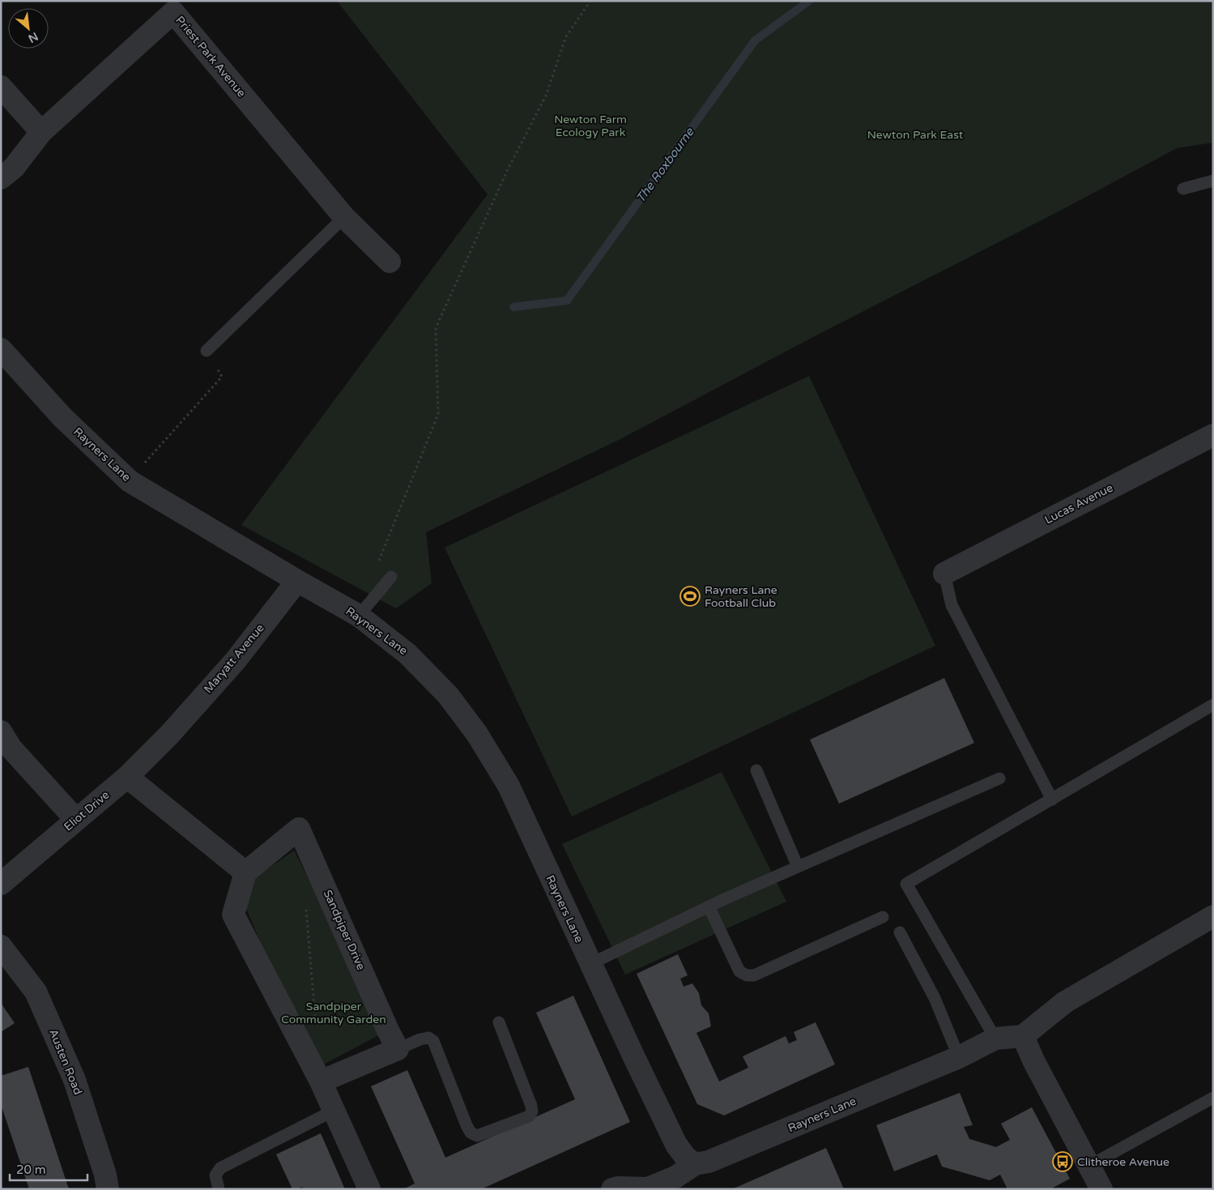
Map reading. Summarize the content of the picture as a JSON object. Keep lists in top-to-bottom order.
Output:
{
  "streets": {
    "street": [
      "Priest Park Avenue",
      "Rayners Lane",
      "Lucas Avenue",
      "Maryatt Avenue",
      "Eliot Drive",
      "Sandpiper Drive",
      "Austen Road"
    ]
  },
  "crossings": [
    ["Rayners Lane", "Maryatt Avenue"],
    ["Maryatt Avenue", "Eliot Drive"]
  ],
  "water": ["The Roxbourne"],
  "parks": ["Newton Farm Ecology Park", "Newton Park East", "Sandpiper Community Garden"],
  "places": {
    "sports": ["Rayners Lane Football Club"],
    "bus stop": ["Clitheroe Avenue"]
  },
  "scale_bar": "20 m",
  "north": "bottom right"
}
